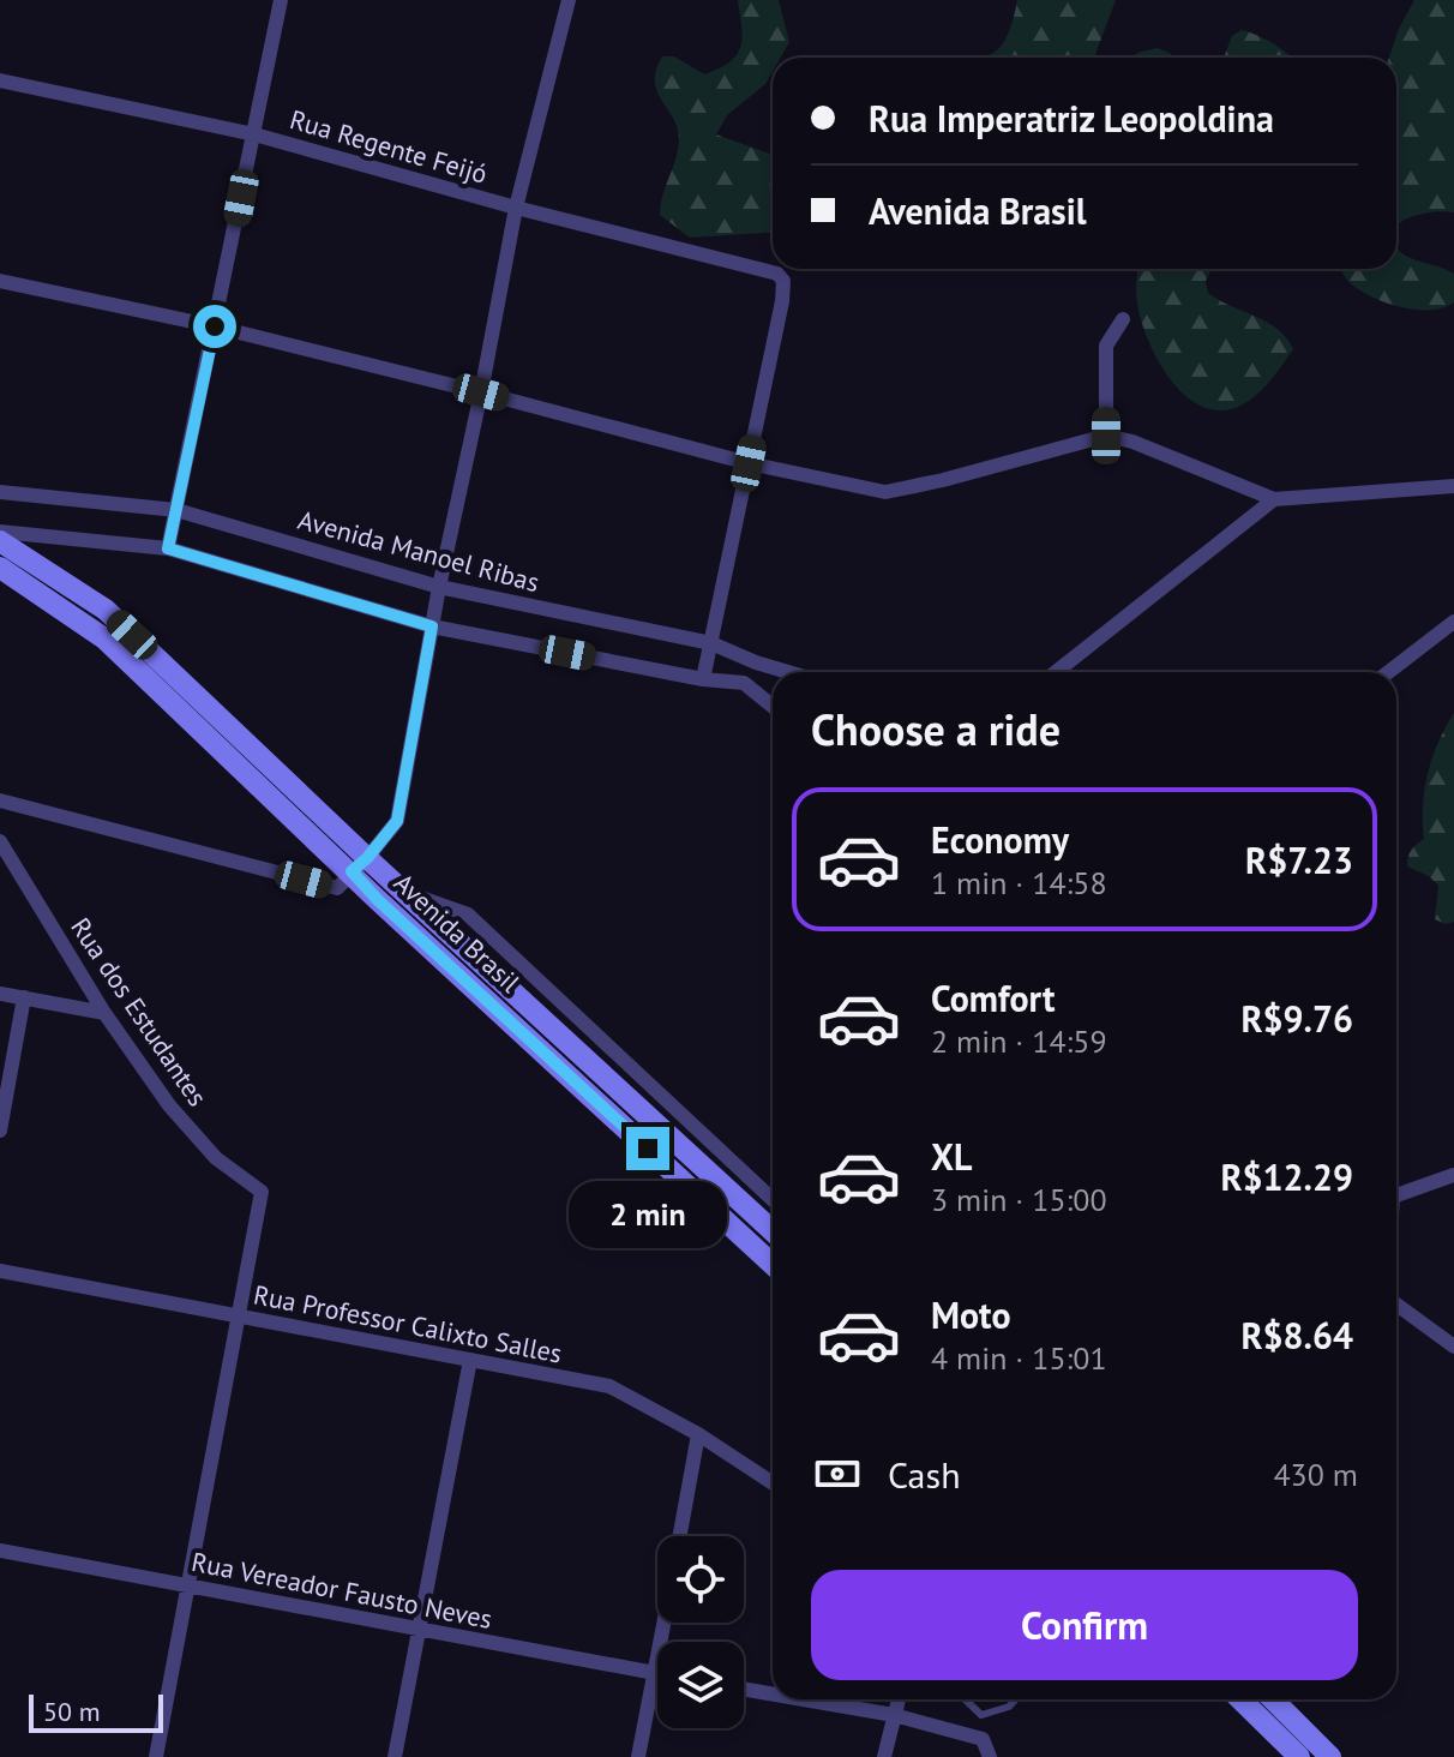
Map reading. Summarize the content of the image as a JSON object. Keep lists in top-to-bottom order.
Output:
{
  "streets": {
    "main road": ["Avenida Brasil"],
    "street": [
      "Rua Regente Feijó",
      "Avenida Manoel Ribas",
      "Rua dos Estudantes",
      "Rua Professor Calixto Salles",
      "Rua Vereador Fausto Neves"
    ]
  },
  "crossings": [
    ["Rua dos Estudantes", "Rua Professor Calixto Salles"]
  ],
  "scale_bar": "50 m",
  "page": {
    "banner": ["Rua Imperatriz Leopoldina", "Avenida Brasil"],
    "heading": "Choose a ride",
    "list": [
      {
        "name": "Economy",
        "note": "1 min · 14:58",
        "value": "R$7.23"
      },
      {
        "name": "Comfort",
        "note": "2 min · 14:59",
        "value": "R$9.76"
      },
      {
        "name": "XL",
        "note": "3 min · 15:00",
        "value": "R$12.29"
      },
      {
        "name": "Moto",
        "note": "4 min · 15:01",
        "value": "R$8.64"
      }
    ],
    "bubble": "2 min",
    "pay": ["Cash", "430 m"],
    "buttons": "Confirm",
    "scale": "50 m"
  }
}
